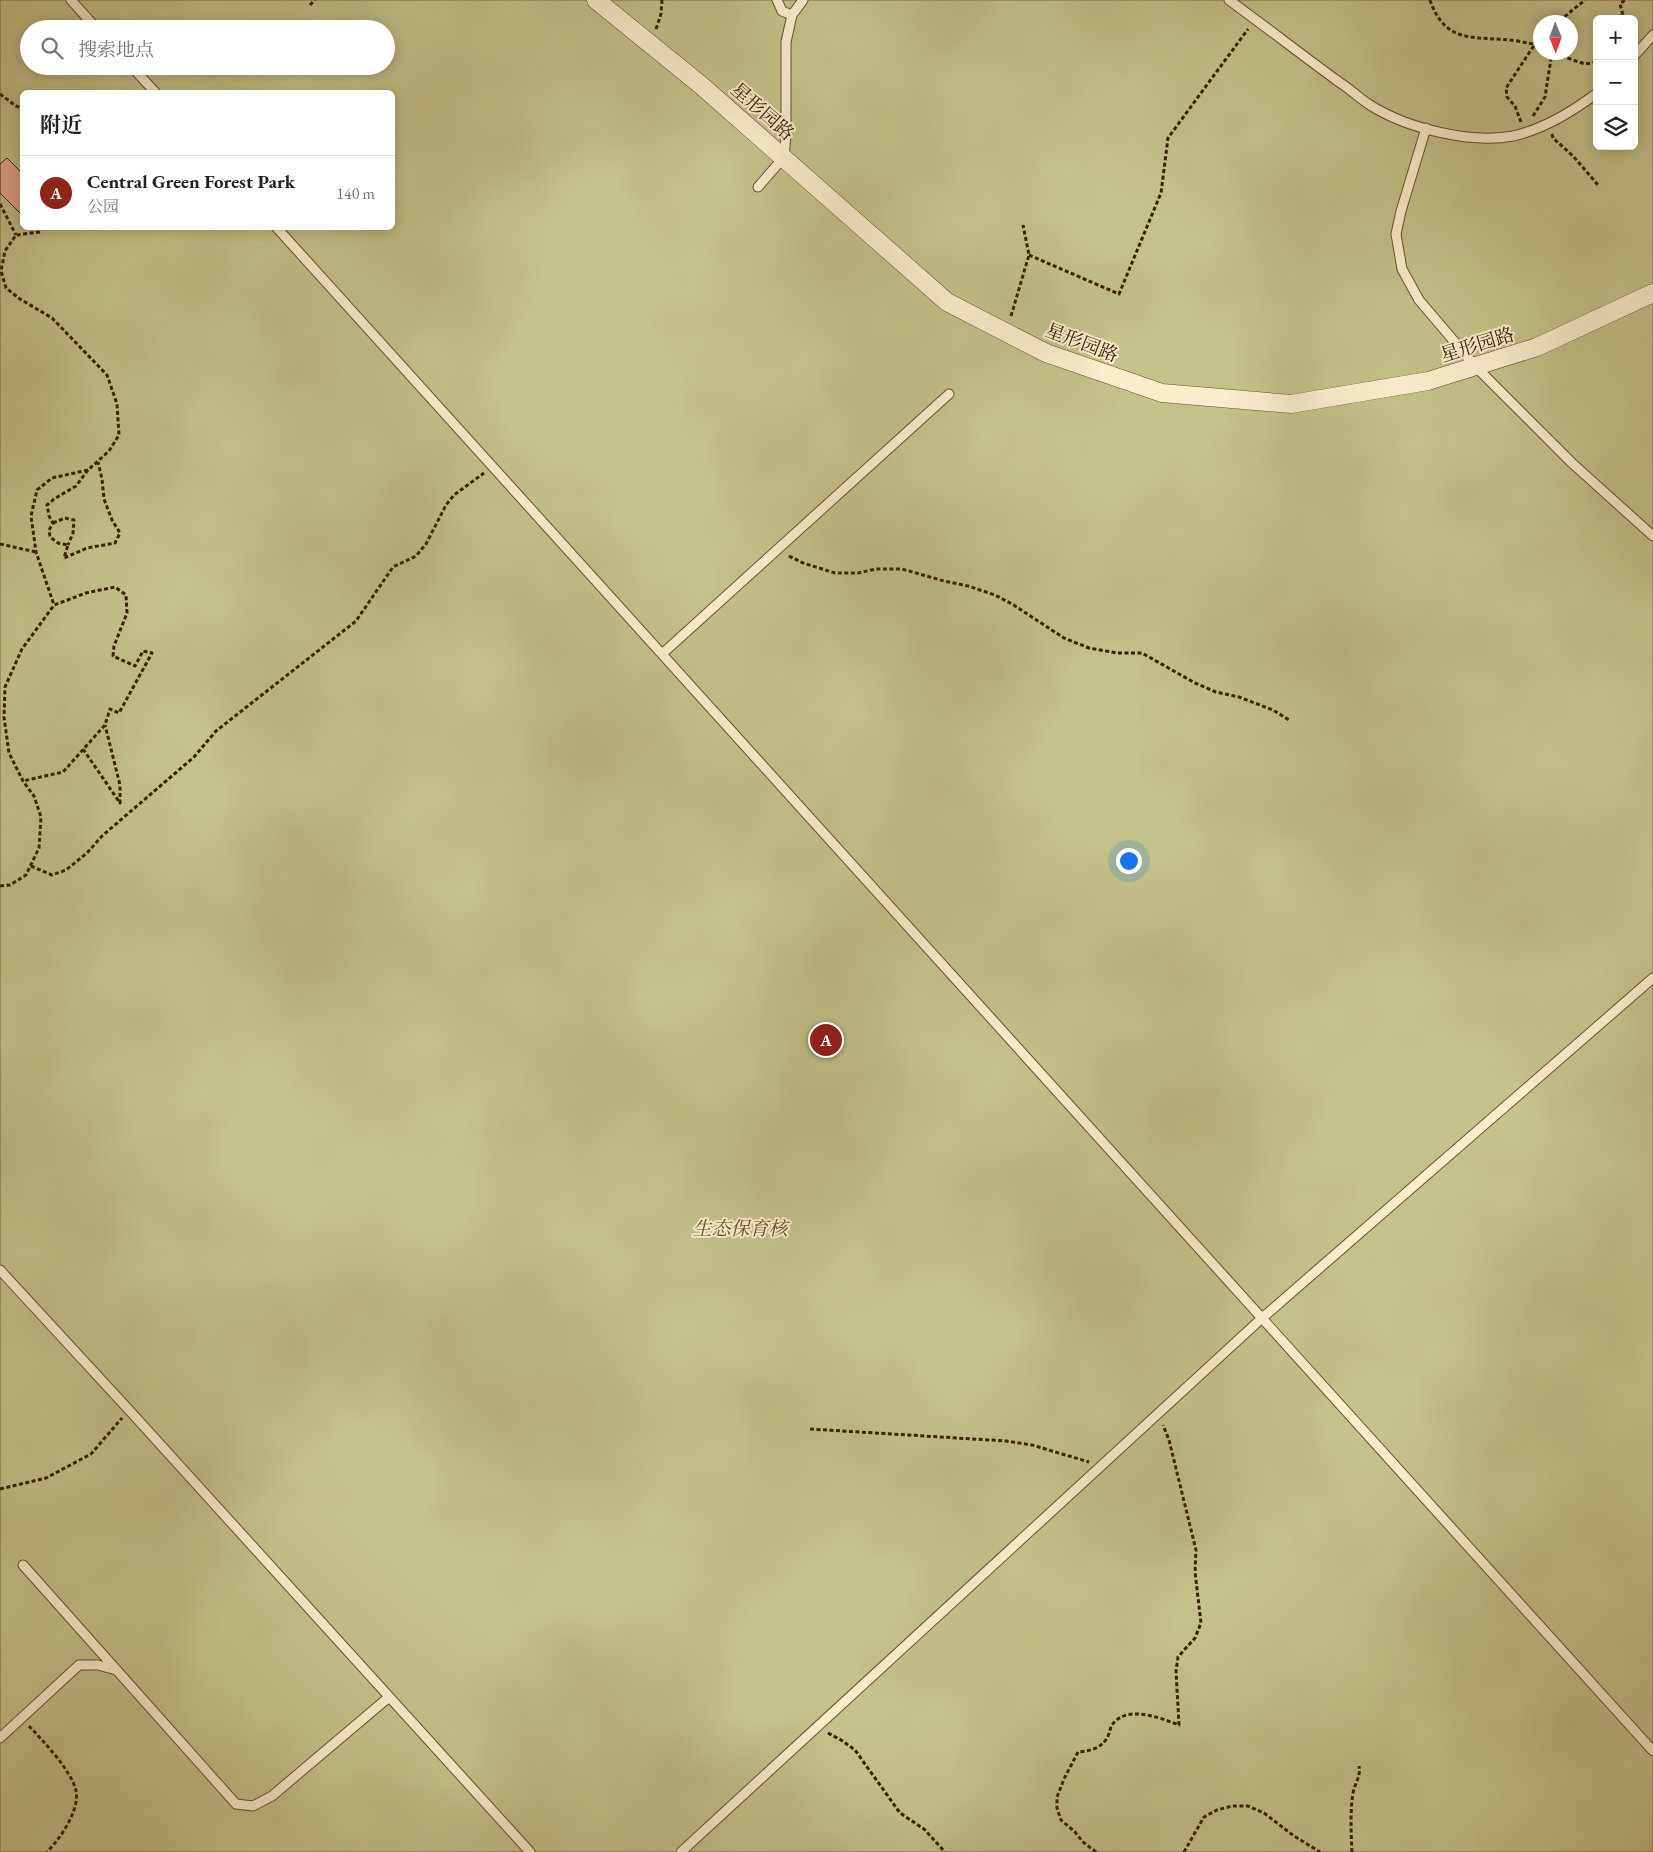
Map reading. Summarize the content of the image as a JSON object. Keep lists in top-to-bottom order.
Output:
{
  "streets": {
    "street": ["星形园路"]
  },
  "parks": ["生态保育核"],
  "north": "bottom",
  "page": {
    "map_buttons": ["+", "−"],
    "search": "搜索地点",
    "heading": "附近",
    "list": [
      {
        "mark": "A",
        "name": "Central Green Forest Park",
        "note": "公园",
        "value": "140 m"
      }
    ],
    "pins": "A"
  }
}
